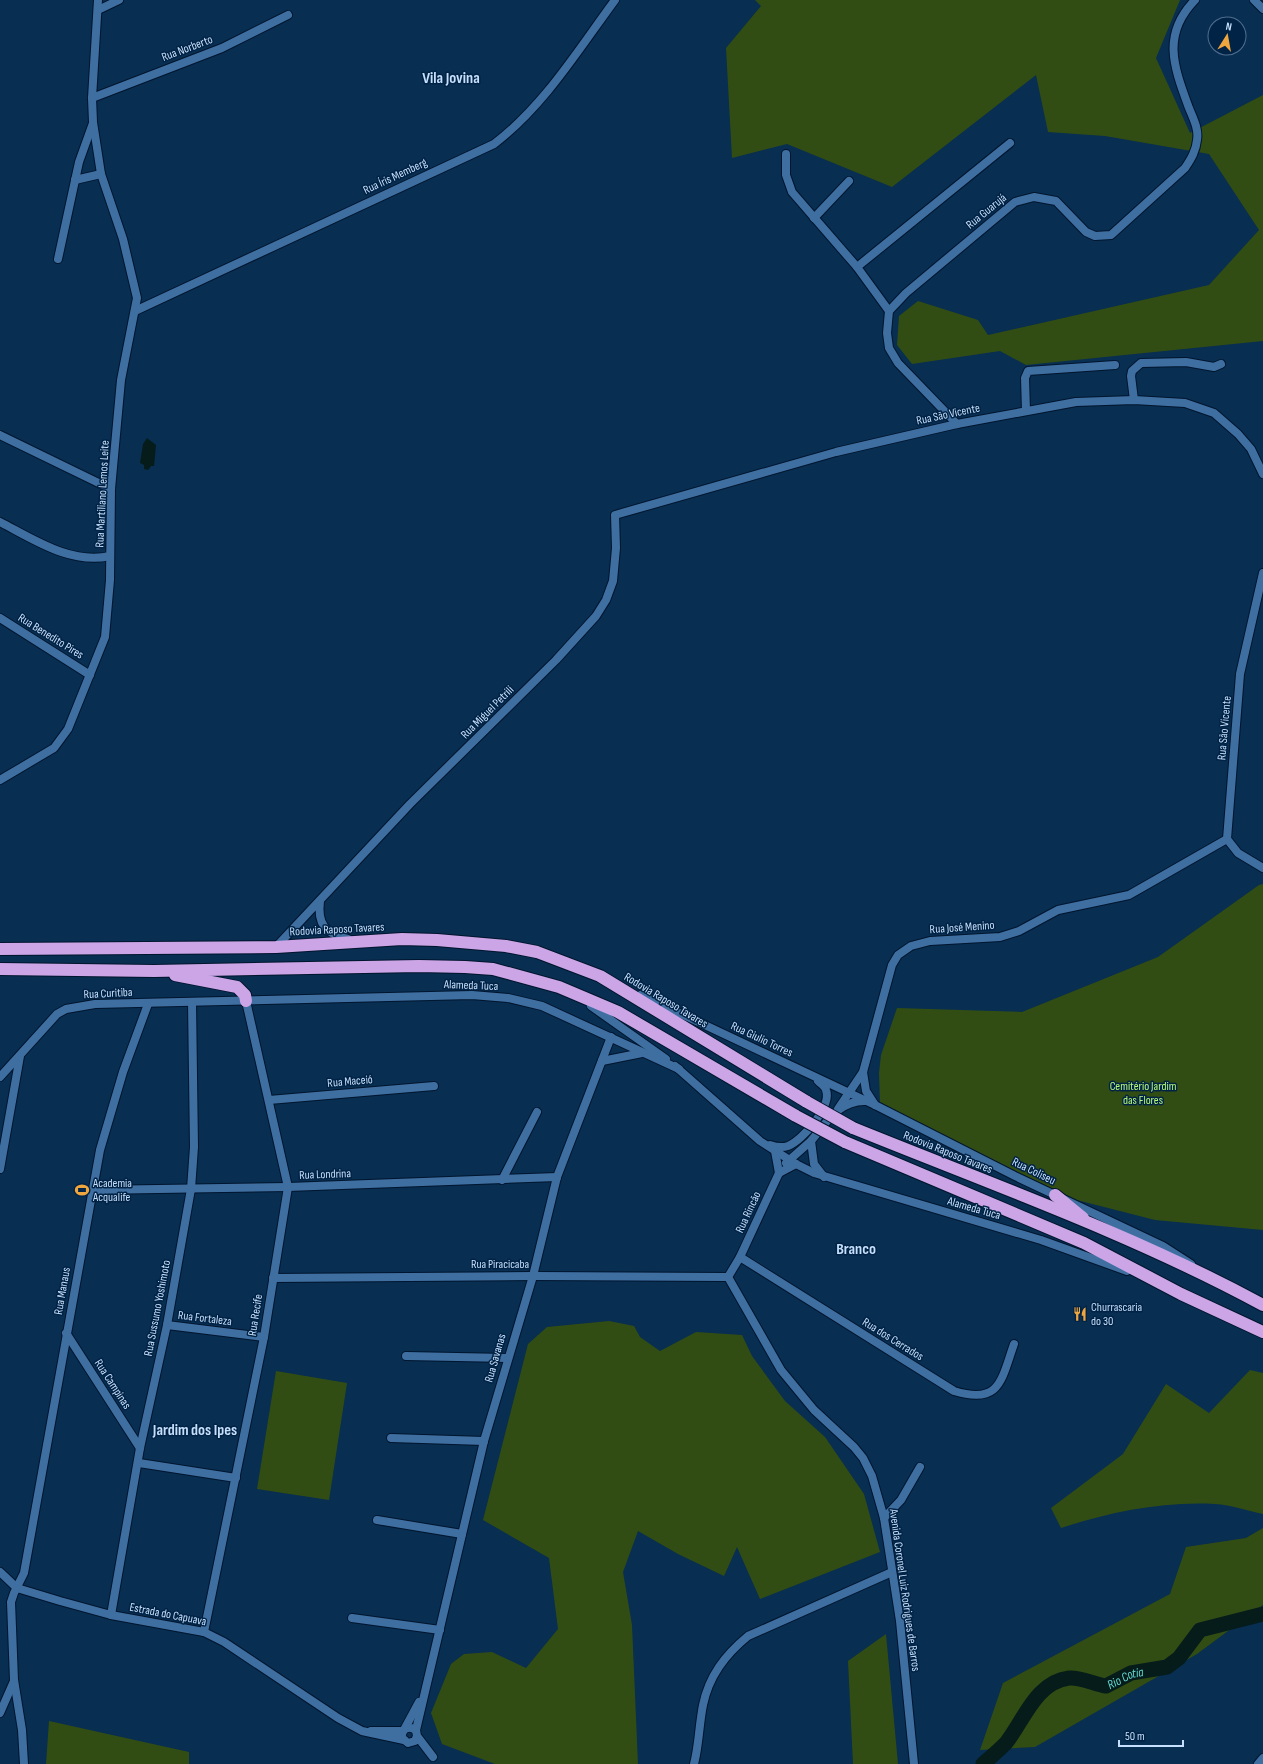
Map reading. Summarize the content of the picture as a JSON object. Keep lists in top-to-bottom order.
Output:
{
  "streets": {
    "highway": ["Rodovia Raposo Tavares"],
    "street": [
      "Rua Norberto",
      "Rua Íris Memberg",
      "Rua Guarujá",
      "Rua São Vicente",
      "Rua Martiliano Lemos Leite",
      "Rua Benedito Pires",
      "Rua Miguel Petrili",
      "Rua José Menino",
      "Alameda Tuca",
      "Rua Curitiba",
      "Rua Giulio Torres",
      "Rua Maceió",
      "Rua Coliseu",
      "Rua Londrina",
      "Rua Rincão",
      "Rua Piracicaba",
      "Rua Manaus",
      "Rua Sussumo Yoshimoto",
      "Rua Recife",
      "Rua Fortaleza",
      "Rua dos Cerrados",
      "Rua Savanas",
      "Rua Campinas",
      "Avenida Coronel Luiz Rodrigues de Barros",
      "Estrada do Capuava"
    ]
  },
  "crossings": [
    ["Rua Norberto", "Rua Martiliano Lemos Leite"],
    ["Rua Íris Memberg", "Rua Martiliano Lemos Leite"],
    ["Rua São Vicente", "Rua Miguel Petrili"],
    ["Rua São Vicente", "Rua José Menino"],
    ["Rua Martiliano Lemos Leite", "Rua Benedito Pires"],
    ["Rua Miguel Petrili", "Rodovia Raposo Tavares"],
    ["Rua José Menino", "Rua Giulio Torres"],
    ["Rua José Menino", "Rua Coliseu"],
    ["Rodovia Raposo Tavares", "Rua Giulio Torres"],
    ["Rodovia Raposo Tavares", "Rua Coliseu"],
    ["Alameda Tuca", "Rua Curitiba"],
    ["Alameda Tuca", "Rua Recife"],
    ["Alameda Tuca", "Rua Savanas"],
    ["Rua Curitiba", "Rua Manaus"],
    ["Rua Curitiba", "Rua Sussumo Yoshimoto"],
    ["Rua Curitiba", "Rua Recife"],
    ["Rua Giulio Torres", "Rua Coliseu"],
    ["Rua Maceió", "Rua Recife"],
    ["Rua Londrina", "Rua Manaus"],
    ["Rua Londrina", "Rua Sussumo Yoshimoto"],
    ["Rua Londrina", "Rua Recife"],
    ["Rua Londrina", "Rua Savanas"],
    ["Rua Rincão", "Rua Piracicaba"],
    ["Rua Rincão", "Rua dos Cerrados"],
    ["Rua Rincão", "Avenida Coronel Luiz Rodrigues de Barros"],
    ["Rua Piracicaba", "Rua Recife"],
    ["Rua Piracicaba", "Rua Savanas"],
    ["Rua Piracicaba", "Avenida Coronel Luiz Rodrigues de Barros"],
    ["Rua Manaus", "Rua Campinas"],
    ["Rua Manaus", "Estrada do Capuava"],
    ["Rua Sussumo Yoshimoto", "Rua Fortaleza"],
    ["Rua Sussumo Yoshimoto", "Rua Campinas"],
    ["Rua Sussumo Yoshimoto", "Estrada do Capuava"],
    ["Rua Recife", "Rua Fortaleza"],
    ["Rua Recife", "Estrada do Capuava"],
    ["Rua Savanas", "Estrada do Capuava"]
  ],
  "districts": ["Vila Jovina", "Branco", "Jardim dos Ipes"],
  "water": ["Rio Cotia"],
  "parks": ["Cemitério Jardim das Flores"],
  "places": {
    "sports": ["Academia Acqualife"],
    "restaurant": ["Churrascaria do 30"]
  },
  "scale_bar": "50 m",
  "north": "top"
}
